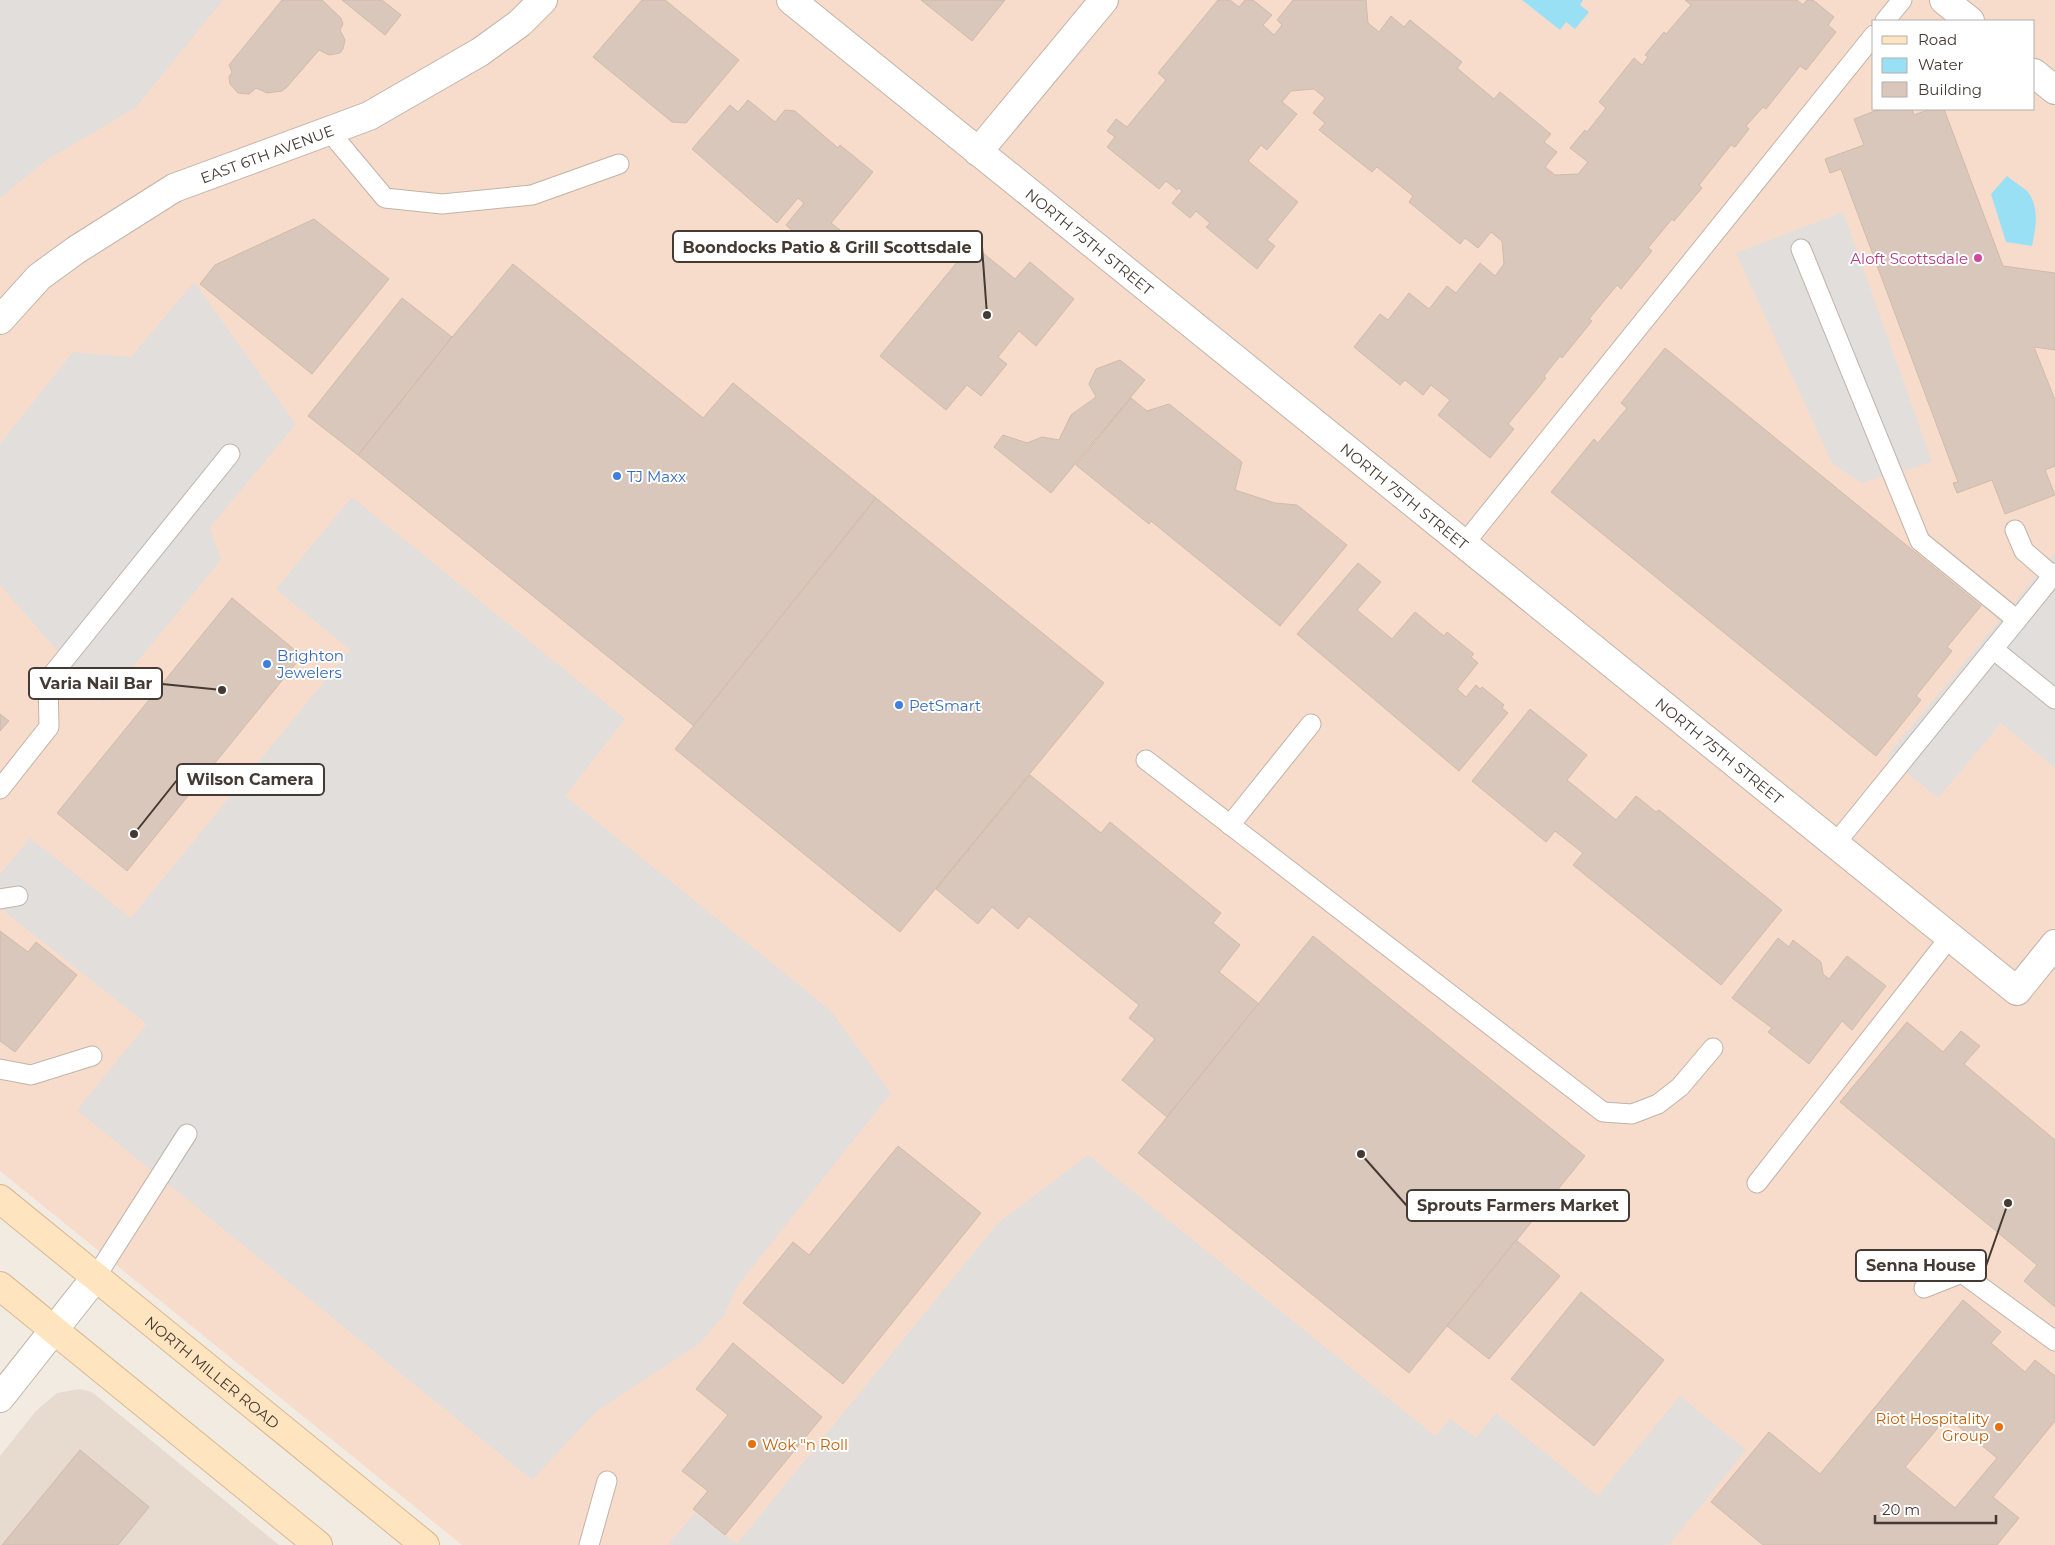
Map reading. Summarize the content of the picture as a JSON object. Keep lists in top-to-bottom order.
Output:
{
  "streets": {
    "street": ["EAST 6TH AVENUE", "NORTH 75TH STREET", "NORTH MILLER ROAD"]
  },
  "places": [
    "Aloft Scottsdale",
    "Boondocks Patio & Grill Scottsdale",
    "TJ Maxx",
    "Brighton Jewelers",
    "Varia Nail Bar",
    "PetSmart",
    "Wilson Camera",
    "Sprouts Farmers Market",
    "Senna House",
    "Riot Hospitality Group",
    "Wok \"n Roll"
  ],
  "legend": ["Road", "Water", "Building"],
  "scale_bar": "20 m"
}
